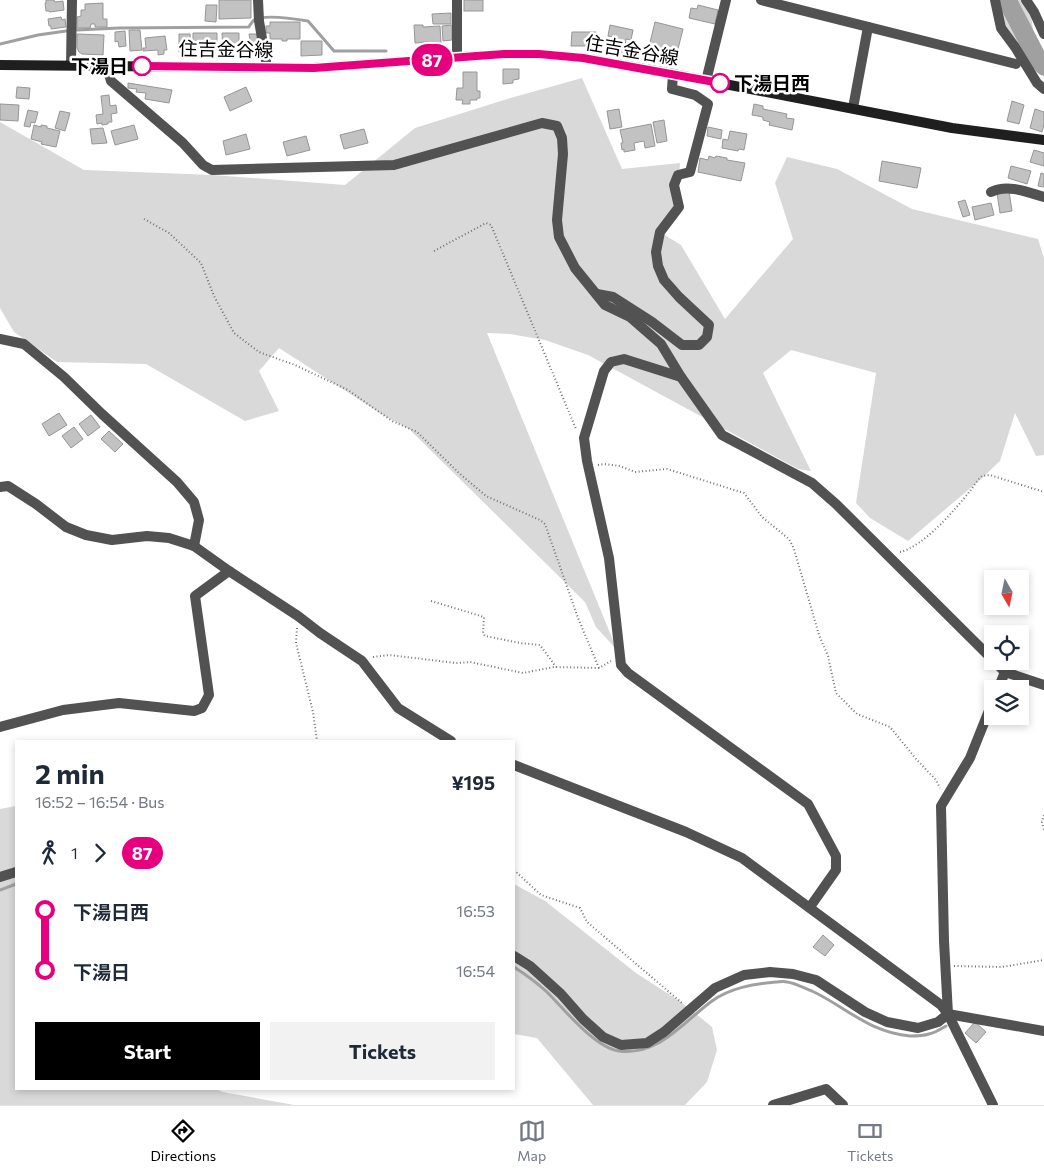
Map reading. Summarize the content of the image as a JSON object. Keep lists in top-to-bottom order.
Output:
{
  "streets": {
    "main road": ["住吉金谷線"]
  },
  "places": ["下湯日", "下湯日西"],
  "lines": ["bus line 87"],
  "north": "bottom",
  "page": {
    "on_map": "87",
    "heading": ["2 min", "16:52 – 16:54 · Bus", "¥195"],
    "legs": ["1", "87"],
    "list": [
      {
        "name": "下湯日西",
        "value": "16:53"
      },
      {
        "name": "下湯日",
        "value": "16:54"
      }
    ],
    "buttons": ["Start", "Tickets"],
    "tabs": ["Directions", "Map", "Tickets"]
  }
}
